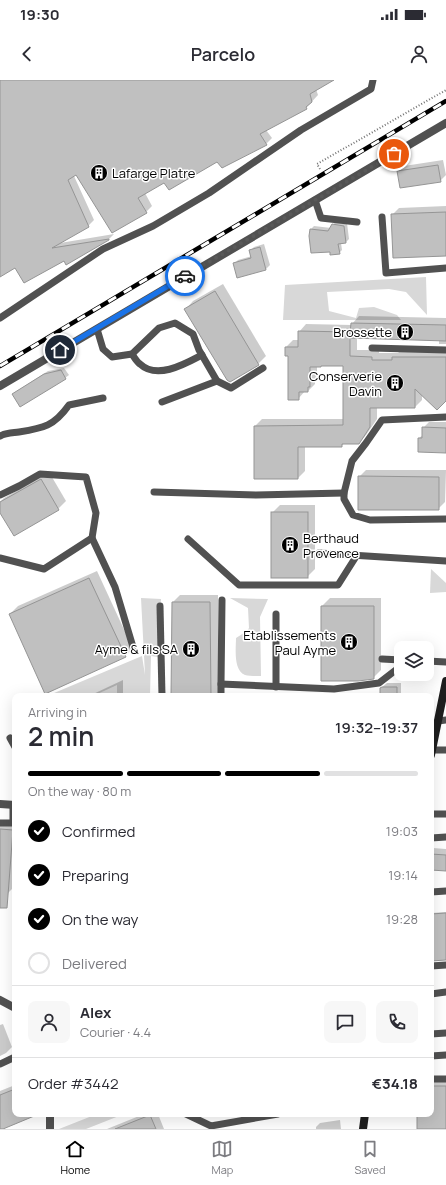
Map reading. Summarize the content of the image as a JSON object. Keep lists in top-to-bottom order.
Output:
{
  "places": {
    "building": [
      "Lafarge Platre",
      "Brossette",
      "Conserverie Davin",
      "Berthaud Provence",
      "Etablissements Paul Ayme",
      "Ayme & fils SA"
    ]
  },
  "page": {
    "status": "19:30",
    "header": "Parcelo",
    "heading": ["2 min", "Arriving in", "19:32–19:37"],
    "panel": [
      "Alex",
      "Courier · 4.4",
      "Order #3442",
      "€34.18"
    ],
    "bar": "On the way · 80 m",
    "list": [
      ["Confirmed", "19:03"],
      ["Preparing", "19:14"],
      ["On the way", "19:28"],
      "Delivered"
    ],
    "tabs": ["Home", "Map", "Saved"]
  }
}
